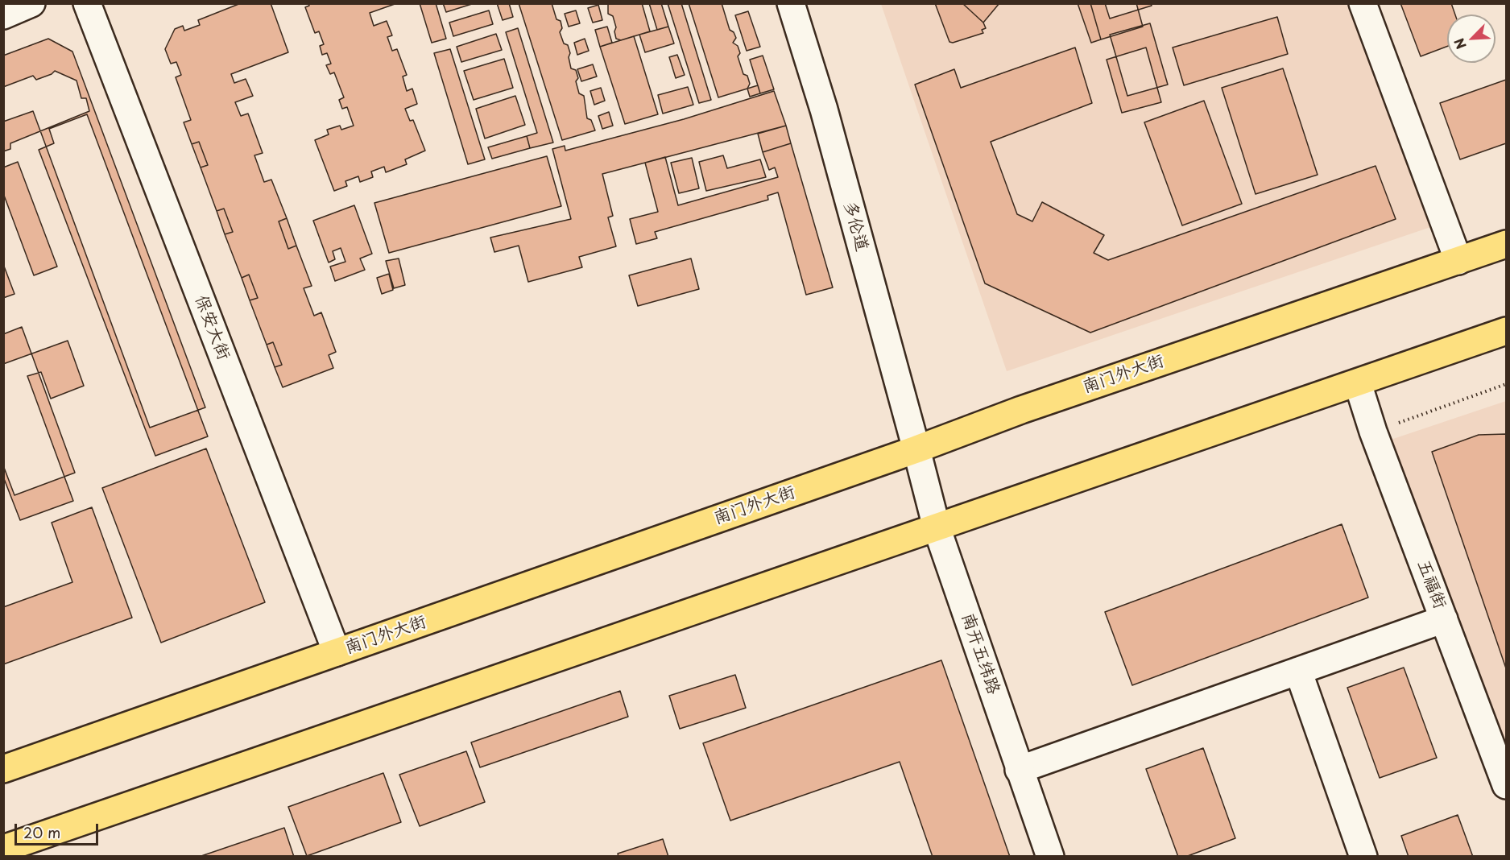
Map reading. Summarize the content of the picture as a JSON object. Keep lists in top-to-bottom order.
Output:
{
  "streets": {
    "main road": ["南门外大街"],
    "street": [
      "多伦道",
      "保安大街",
      "五福街",
      "南开五纬路"
    ]
  },
  "crossings": [
    ["多伦道", "南门外大街"],
    ["多伦道", "南开五纬路"],
    ["保安大街", "南门外大街"],
    ["南门外大街", "南开五纬路"]
  ],
  "scale_bar": "20 m",
  "north": "bottom left"
}
